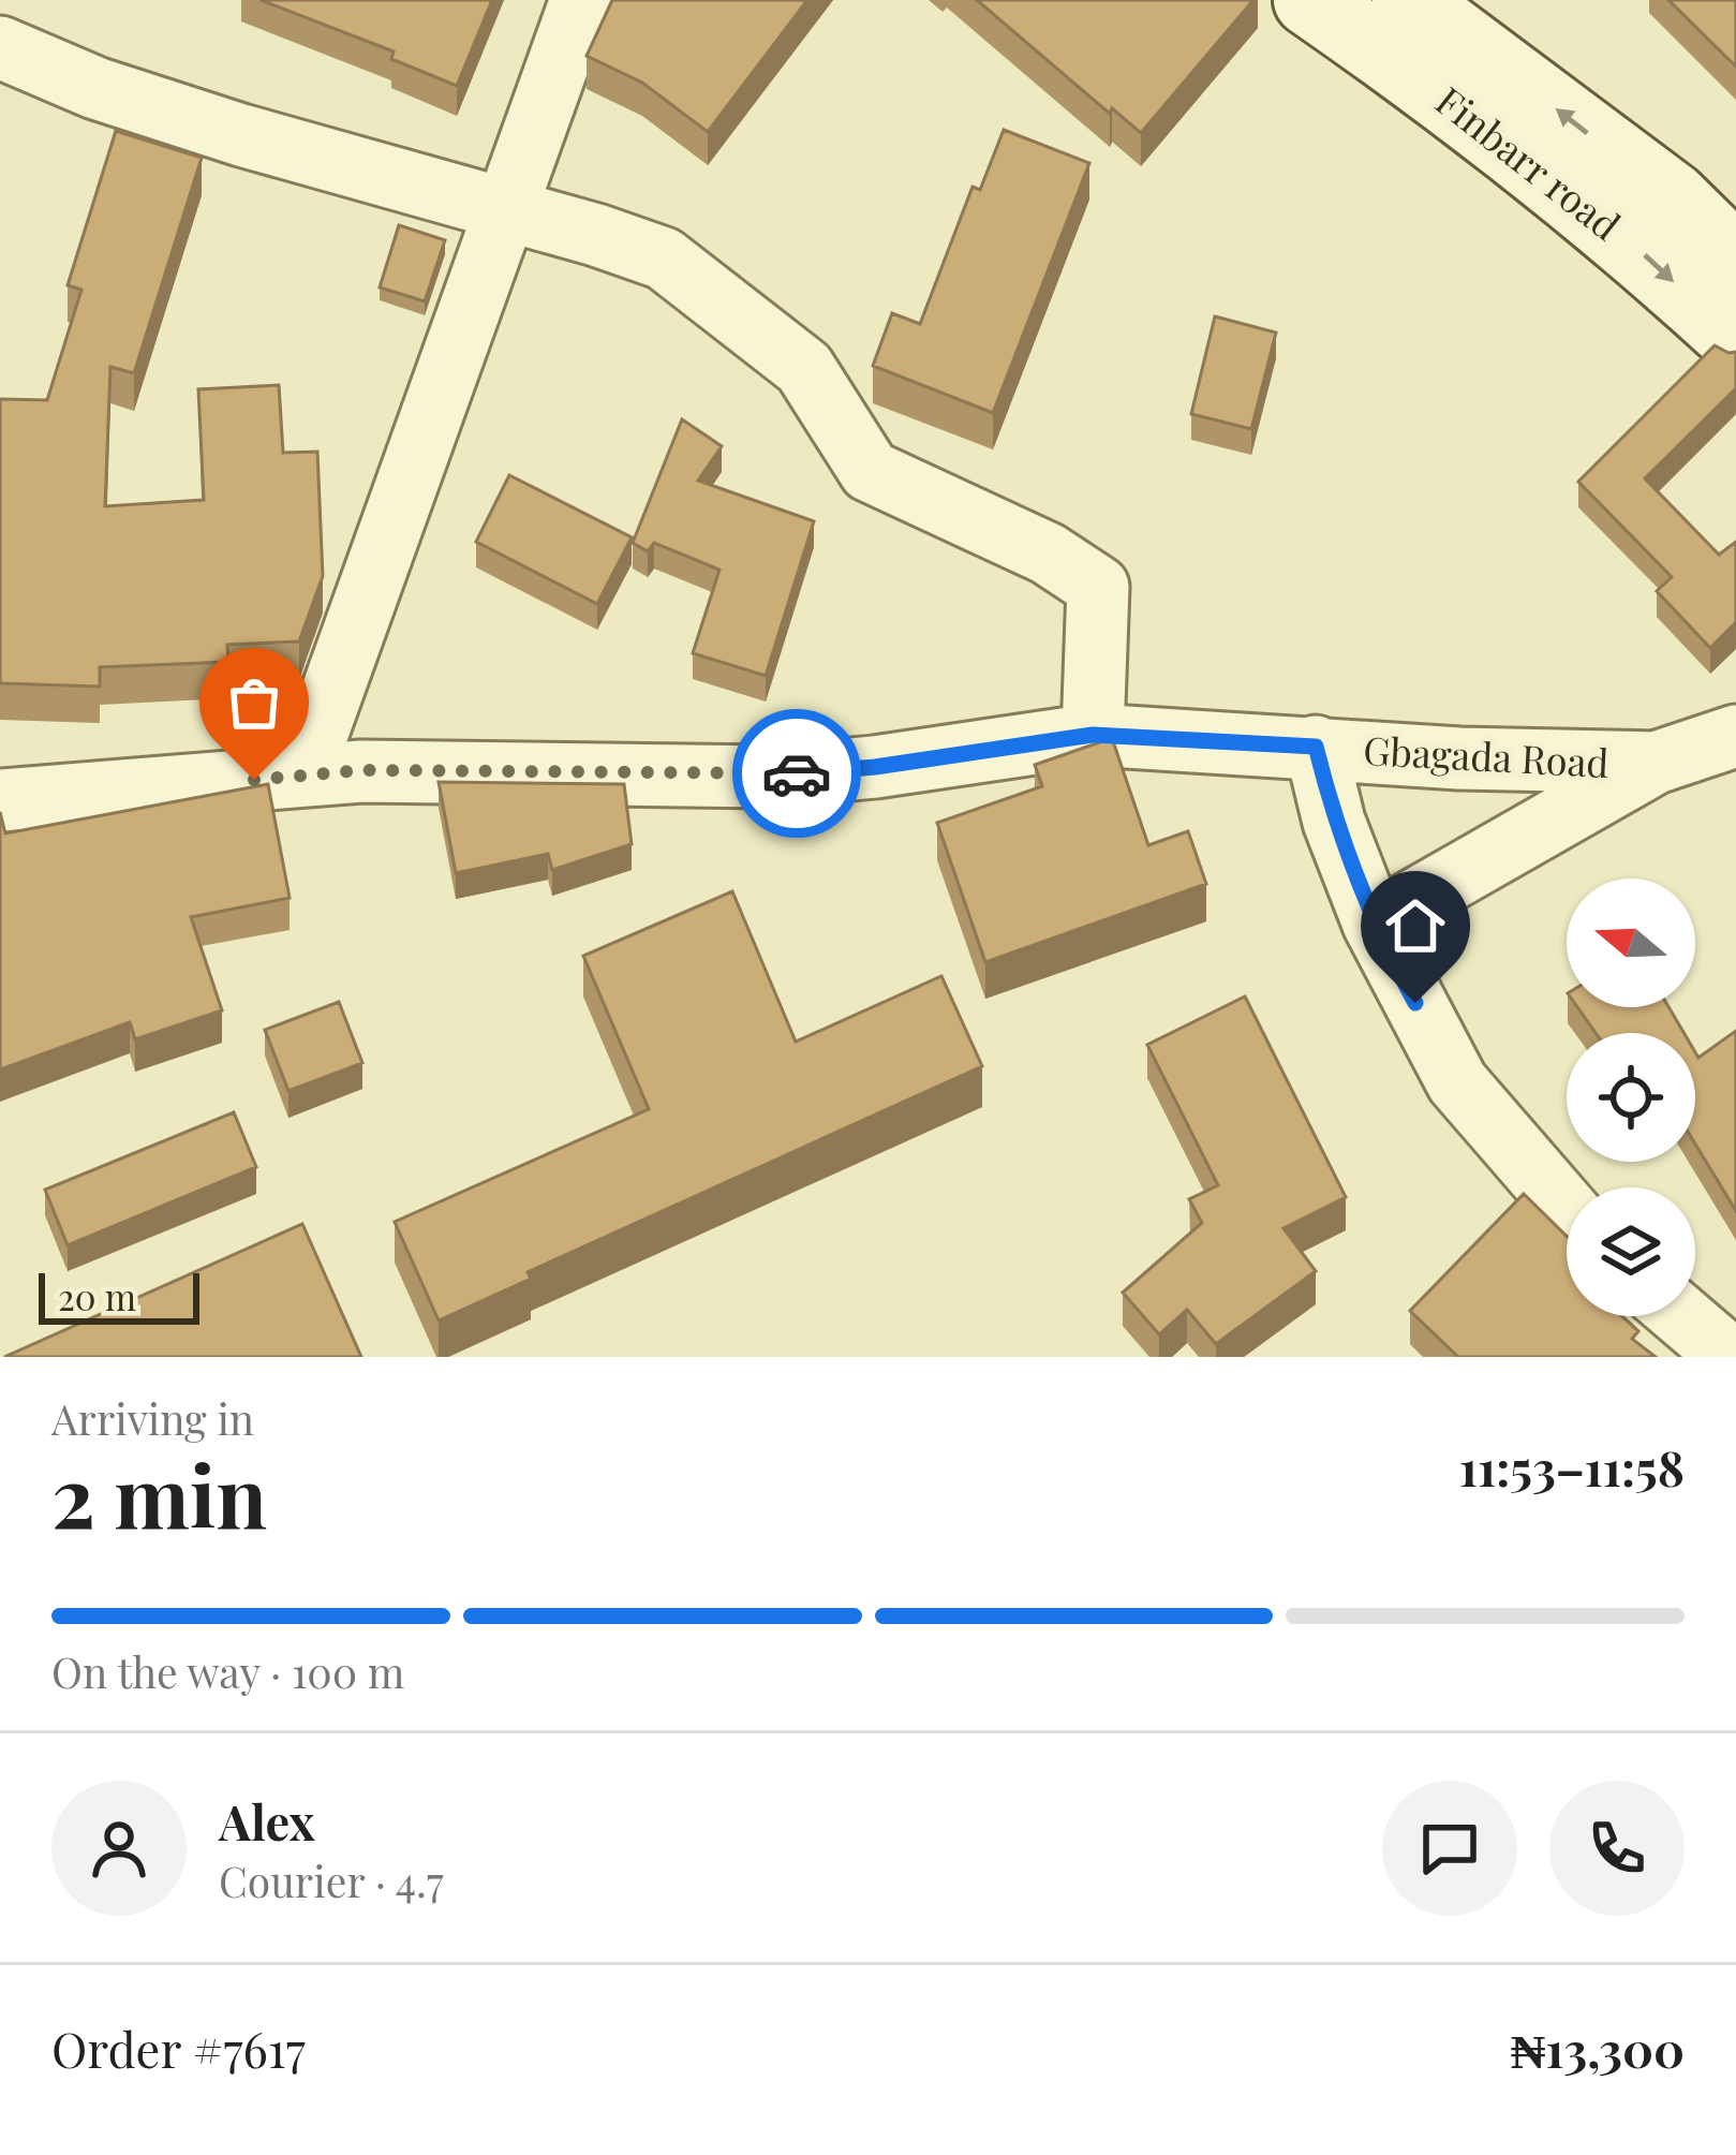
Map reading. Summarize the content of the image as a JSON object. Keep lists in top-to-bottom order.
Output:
{
  "streets": {
    "main road": ["Finbarr road"],
    "street": ["Gbagada Road"]
  },
  "scale_bar": "20 m",
  "north": "left",
  "page": {
    "scale": "20 m",
    "heading": ["2 min", "Arriving in", "11:53–11:58"],
    "panel": [
      "Alex",
      "Courier · 4.7",
      "Order #7617",
      "₦13,300"
    ],
    "bar": "On the way · 100 m"
  }
}
